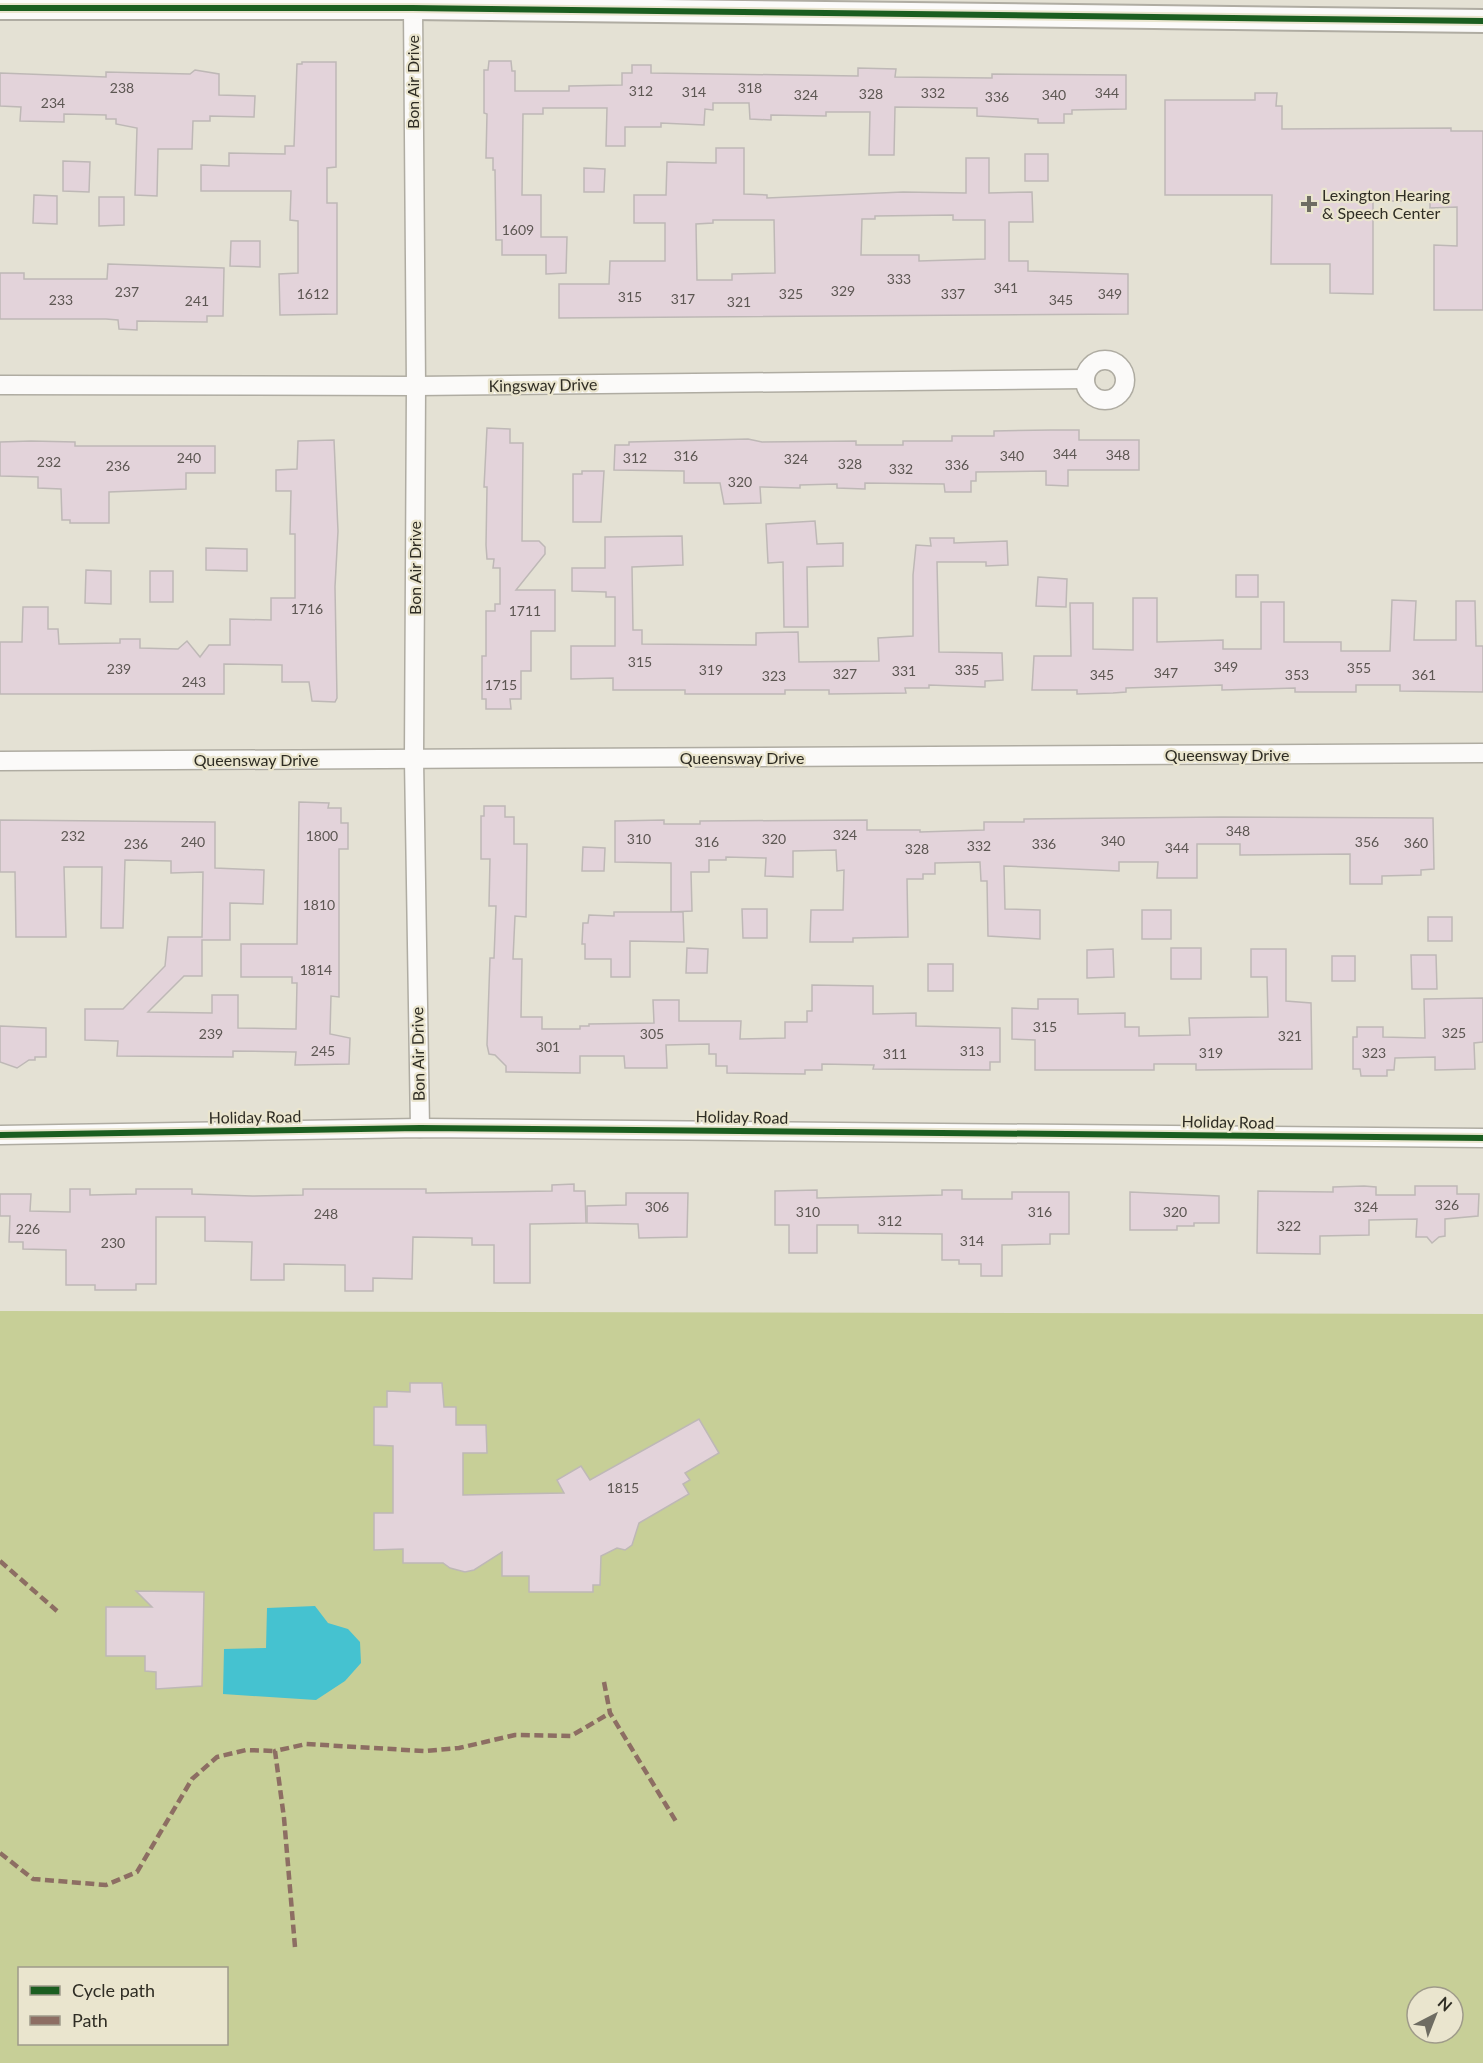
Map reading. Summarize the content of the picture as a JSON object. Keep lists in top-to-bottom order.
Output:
{
  "streets": {
    "street": [
      "Bon Air Drive",
      "Kingsway Drive",
      "Queensway Drive",
      "Holiday Road"
    ]
  },
  "crossings": [
    ["Bon Air Drive", "Kingsway Drive"],
    ["Bon Air Drive", "Queensway Drive"],
    ["Bon Air Drive", "Holiday Road"]
  ],
  "places": {
    "health": ["Lexington Hearing & Speech Center"]
  },
  "house_numbers": [
    "238",
    "318",
    "312",
    "314",
    "332",
    "344",
    "328",
    "324",
    "340",
    "336",
    "234",
    "1609",
    "333",
    "341",
    "329",
    "237",
    "1612",
    "325",
    "337",
    "349",
    "315",
    "317",
    "233",
    "345",
    "241",
    "321",
    "344",
    "348",
    "316",
    "340",
    "240",
    "312",
    "324",
    "232",
    "328",
    "336",
    "236",
    "332",
    "320",
    "1716",
    "1711",
    "315",
    "349",
    "355",
    "239",
    "319",
    "335",
    "331",
    "347",
    "327",
    "345",
    "353",
    "361",
    "323",
    "243",
    "1715",
    "348",
    "324",
    "232",
    "1800",
    "310",
    "320",
    "340",
    "240",
    "316",
    "356",
    "360",
    "236",
    "336",
    "332",
    "344",
    "328",
    "1810",
    "1814",
    "315",
    "325",
    "239",
    "305",
    "321",
    "301",
    "245",
    "313",
    "319",
    "323",
    "311",
    "326",
    "306",
    "324",
    "310",
    "316",
    "320",
    "248",
    "312",
    "322",
    "226",
    "314",
    "230",
    "1815"
  ],
  "legend": ["Cycle path", "Path"],
  "north": "top right"
}
